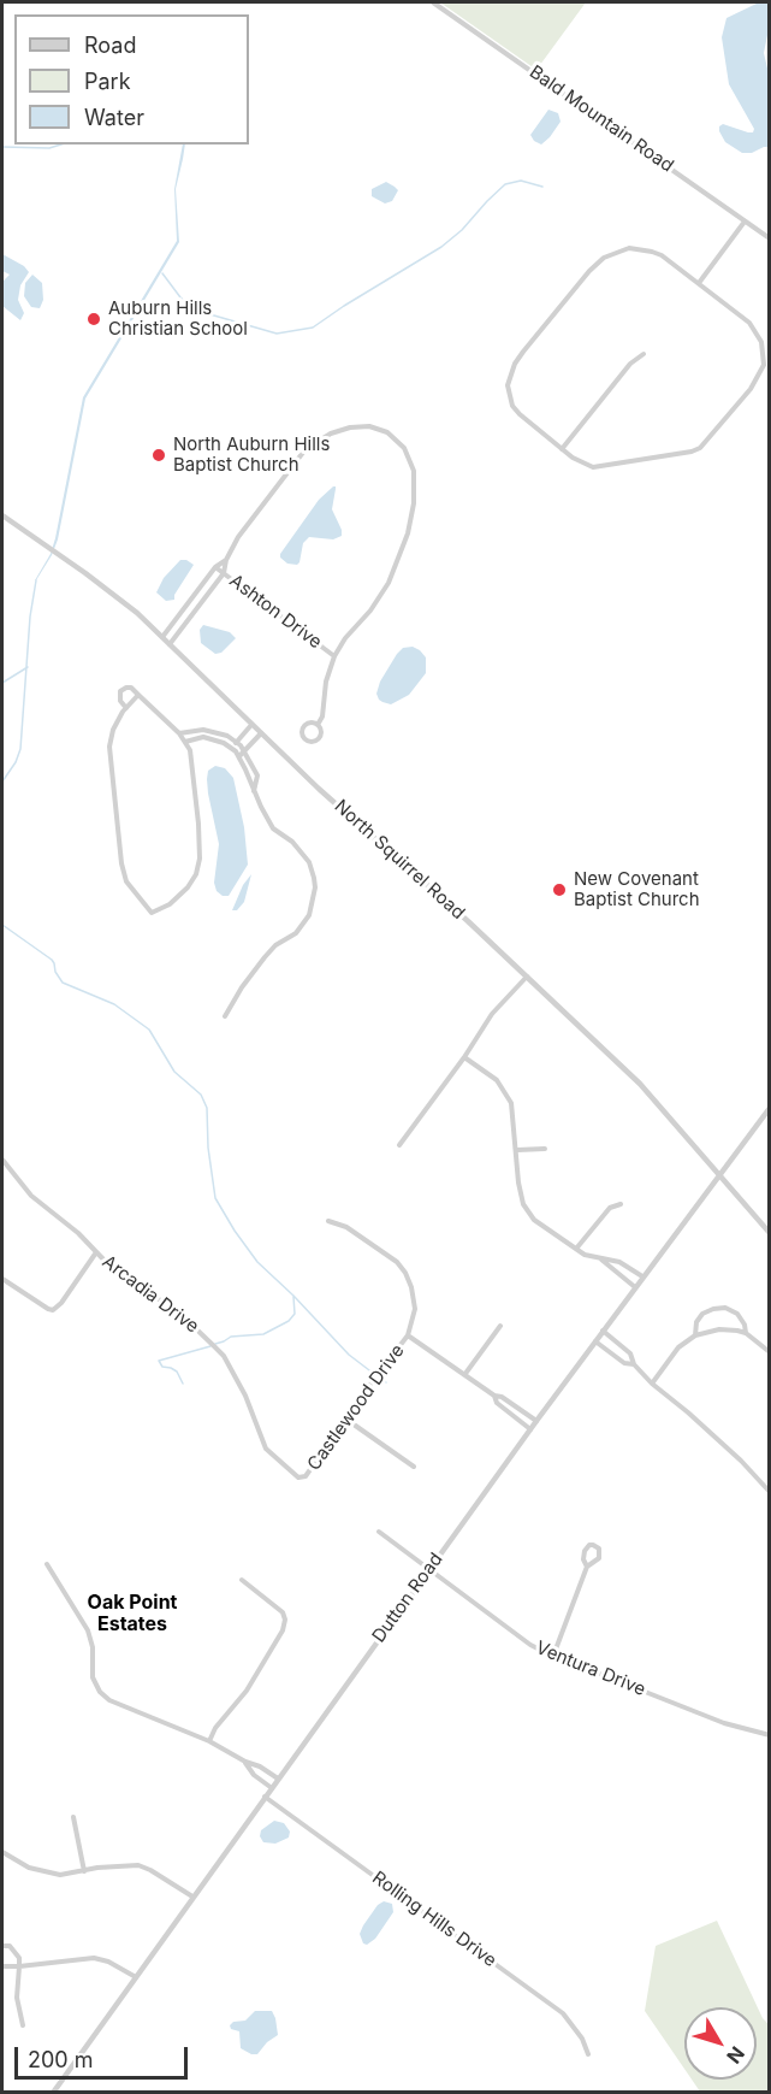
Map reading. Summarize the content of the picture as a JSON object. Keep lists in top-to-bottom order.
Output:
{
  "streets": {
    "street": [
      "Bald Mountain Road",
      "Ashton Drive",
      "North Squirrel Road",
      "Arcadia Drive",
      "Castlewood Drive",
      "Dutton Road",
      "Ventura Drive",
      "Rolling Hills Drive"
    ]
  },
  "crossings": [
    ["North Squirrel Road", "Dutton Road"],
    ["Arcadia Drive", "Castlewood Drive"],
    ["Dutton Road", "Ventura Drive"],
    ["Dutton Road", "Rolling Hills Drive"]
  ],
  "districts": ["Oak Point Estates"],
  "places": ["Auburn Hills Christian School", "North Auburn Hills Baptist Church", "New Covenant Baptist Church"],
  "legend": ["Road", "Park", "Water"],
  "scale_bar": "200 m",
  "north": "bottom right"
}
